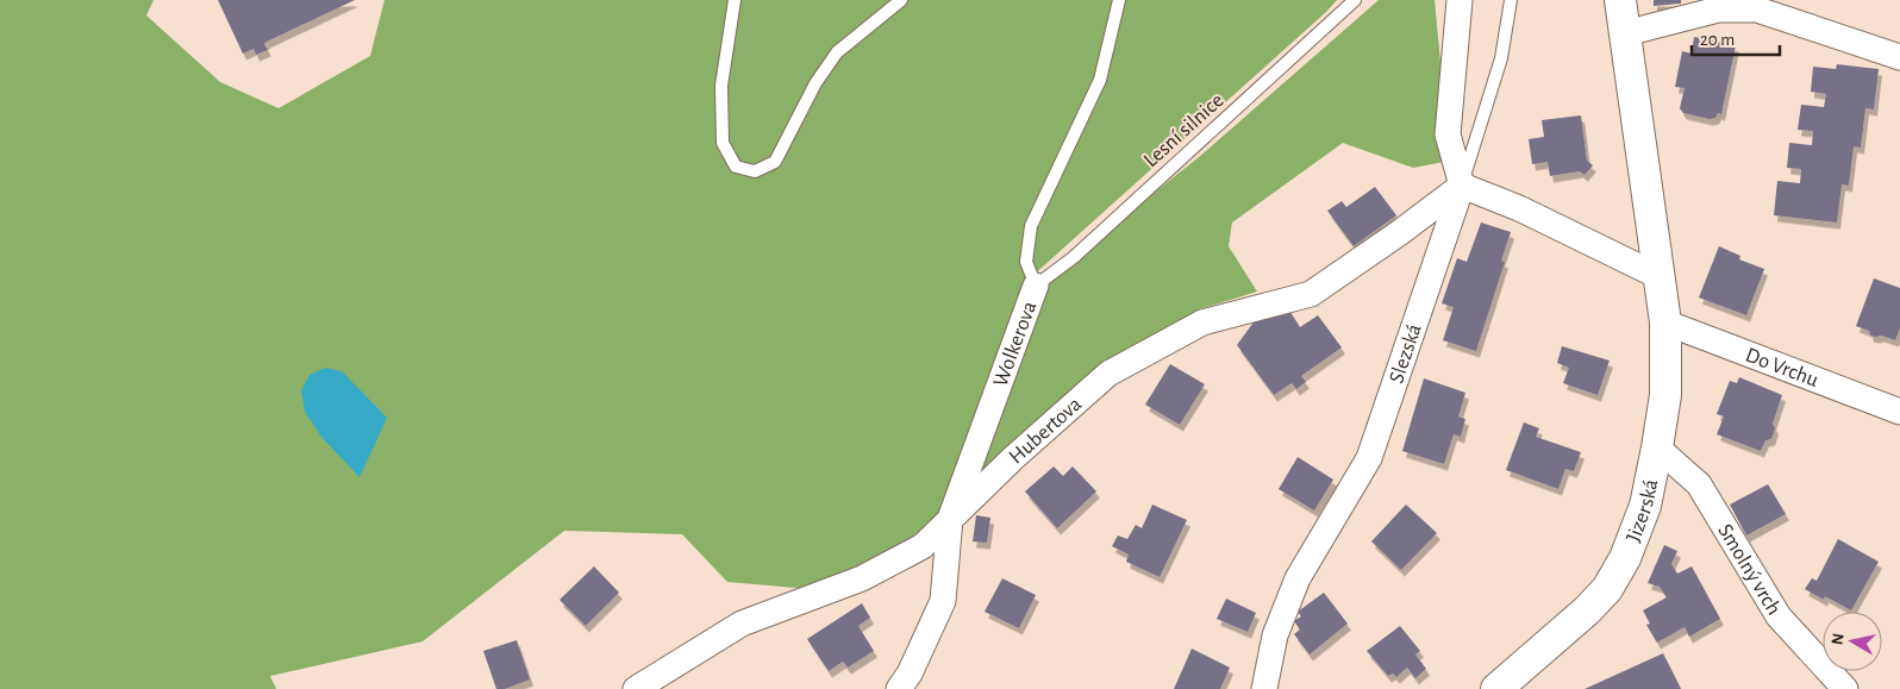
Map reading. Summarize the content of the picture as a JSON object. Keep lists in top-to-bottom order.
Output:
{
  "streets": {
    "street": [
      "Wolkerova",
      "Slezská",
      "Do Vrchu",
      "Hubertova",
      "Jizerská",
      "Smolný vrch"
    ],
    "lane": ["Lesní silnice"]
  },
  "crossings": [
    ["Lesní silnice", "Wolkerova"],
    ["Wolkerova", "Hubertova"],
    ["Slezská", "Hubertova"],
    ["Do Vrchu", "Jizerská"],
    ["Jizerská", "Smolný vrch"]
  ],
  "scale_bar": "20 m",
  "north": "left"
}
